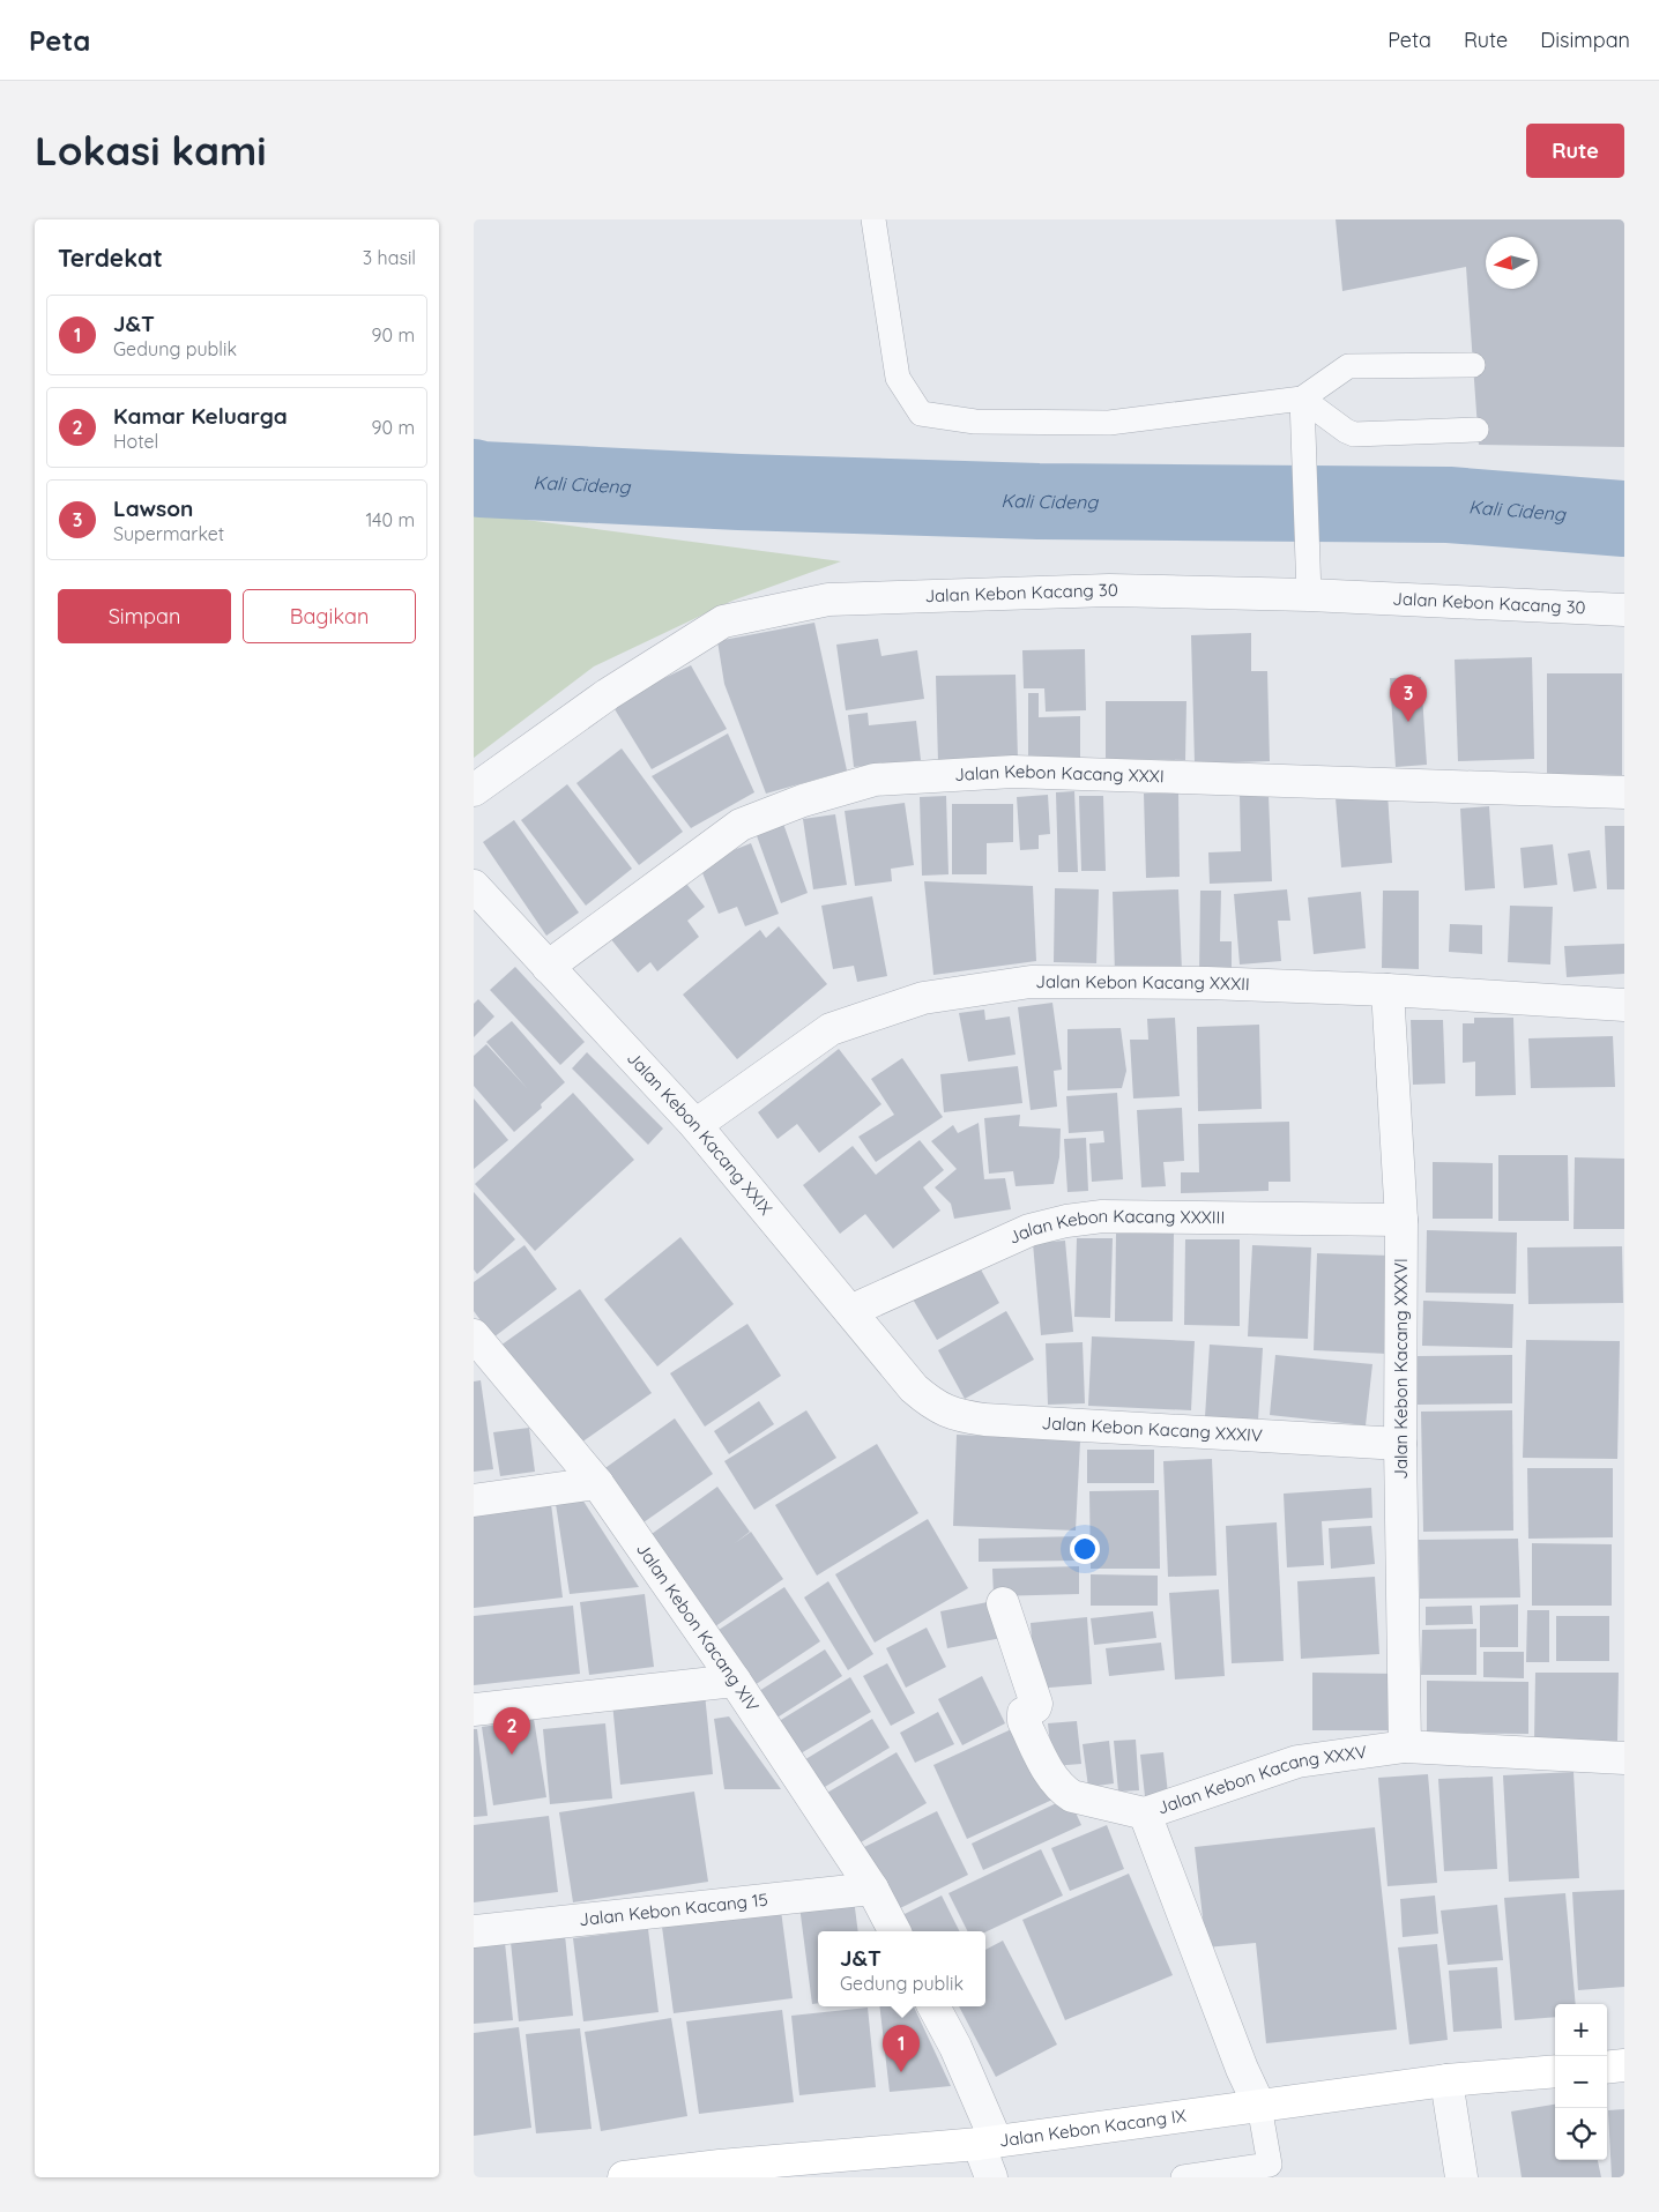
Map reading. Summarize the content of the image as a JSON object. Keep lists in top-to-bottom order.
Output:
{
  "streets": {
    "street": [
      "Jalan Kebon Kacang 30",
      "Jalan Kebon Kacang XXXI",
      "Jalan Kebon Kacang XXXII",
      "Jalan Kebon Kacang XXIX",
      "Jalan Kebon Kacang XXXIII",
      "Jalan Kebon Kacang XXXVI",
      "Jalan Kebon Kacang XXXIV",
      "Jalan Kebon Kacang XIV",
      "Jalan Kebon Kacang XXXV",
      "Jalan Kebon Kacang 15",
      "Jalan Kebon Kacang IX"
    ]
  },
  "crossings": [
    ["Jalan Kebon Kacang XXXI", "Jalan Kebon Kacang XXIX"],
    ["Jalan Kebon Kacang XXXII", "Jalan Kebon Kacang XXIX"],
    ["Jalan Kebon Kacang XXXII", "Jalan Kebon Kacang XXXVI"],
    ["Jalan Kebon Kacang XXIX", "Jalan Kebon Kacang XXXIII"],
    ["Jalan Kebon Kacang XXIX", "Jalan Kebon Kacang XXXIV"],
    ["Jalan Kebon Kacang XXXIII", "Jalan Kebon Kacang XXXVI"],
    ["Jalan Kebon Kacang XXXVI", "Jalan Kebon Kacang XXXIV"],
    ["Jalan Kebon Kacang XXXVI", "Jalan Kebon Kacang XXXV"],
    ["Jalan Kebon Kacang XIV", "Jalan Kebon Kacang 15"],
    ["Jalan Kebon Kacang XXXV", "Jalan Kebon Kacang IX"]
  ],
  "water": ["Kali Cideng"],
  "north": "left",
  "page": {
    "header": "Peta",
    "nav": ["Peta", "Rute", "Disimpan"],
    "buttons": [
      "Rute",
      ["Simpan", "Bagikan"]
    ],
    "title": "Lokasi kami",
    "heading": ["Terdekat", "3 hasil"],
    "list": [
      {
        "mark": "1",
        "name": "J&T",
        "note": "Gedung publik",
        "value": "90 m"
      },
      {
        "mark": "2",
        "name": "Kamar Keluarga",
        "note": "Hotel",
        "value": "90 m"
      },
      {
        "mark": "3",
        "name": "Lawson",
        "note": "Supermarket",
        "value": "140 m"
      }
    ],
    "pins": ["3", "2", "1"],
    "popup": ["J&T", "Gedung publik"],
    "map_buttons": ["+", "−"]
  }
}
